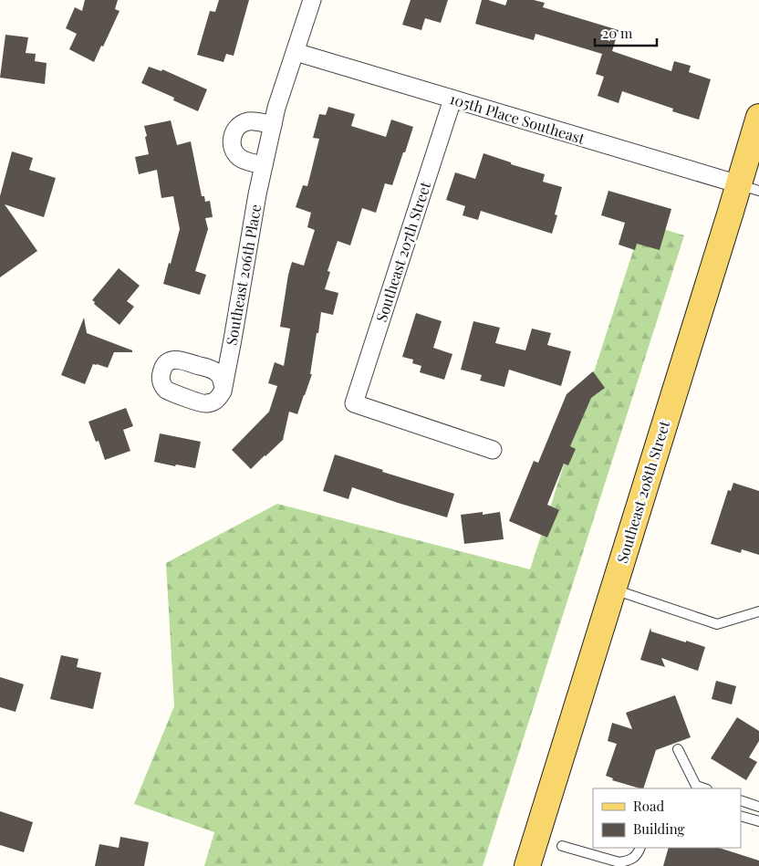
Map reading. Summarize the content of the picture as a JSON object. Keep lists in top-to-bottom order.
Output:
{
  "streets": {
    "main road": ["Southeast 208th Street"],
    "street": ["105th Place Southeast", "Southeast 207th Street", "Southeast 206th Place"]
  },
  "crossings": [
    ["105th Place Southeast", "Southeast 207th Street"],
    ["105th Place Southeast", "Southeast 206th Place"],
    ["105th Place Southeast", "Southeast 208th Street"]
  ],
  "legend": ["Road", "Building"],
  "scale_bar": "20 m"
}
